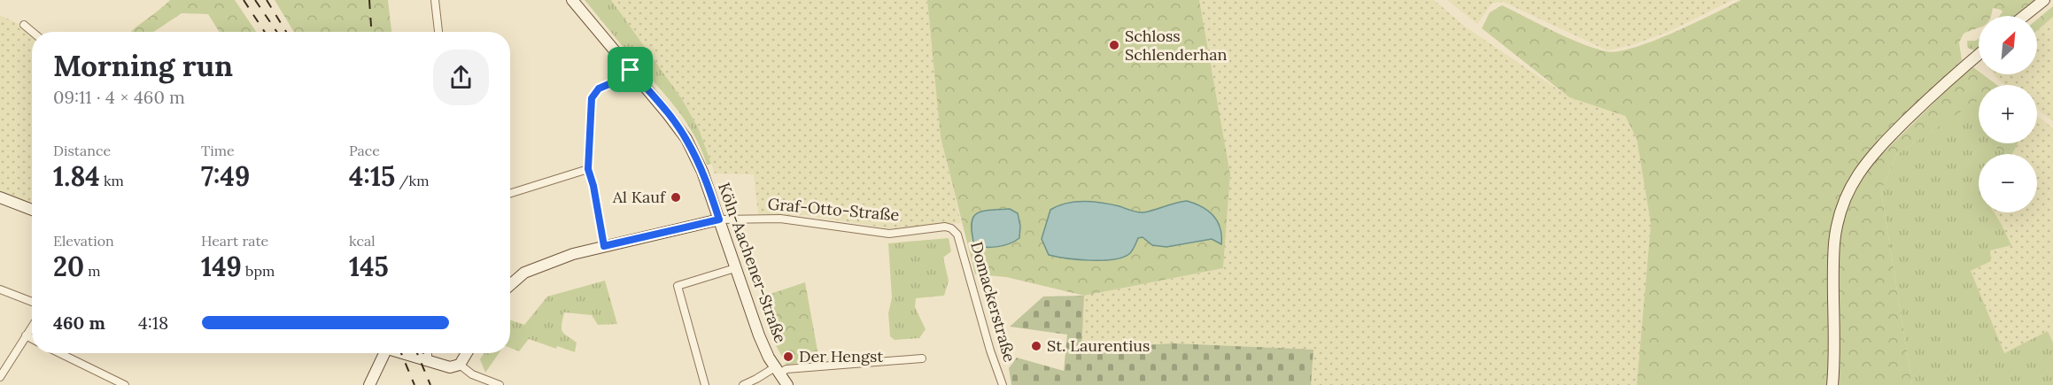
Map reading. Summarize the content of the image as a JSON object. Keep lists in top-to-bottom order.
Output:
{
  "streets": {
    "main road": ["Graf-Otto-Straße", "Köln-Aachener-Straße"],
    "street": ["Domackerstraße"]
  },
  "crossings": [
    ["Graf-Otto-Straße", "Köln-Aachener-Straße"],
    ["Graf-Otto-Straße", "Domackerstraße"]
  ],
  "places": [
    "Schloss Schlenderhan",
    "Al Kauf",
    "St. Laurentius",
    "Der Hengst"
  ],
  "north": "top right",
  "page": {
    "map_buttons": ["+", "−"],
    "heading": ["Morning run", "09:11 · 4 × 460 m"],
    "stats": [
      ["Distance", "1.84 km"],
      ["Time", "7:49"],
      ["Pace", "4:15 /km"],
      ["Elevation", "20 m"],
      ["Heart rate", "149 bpm"],
      ["kcal", "145"]
    ],
    "list": [
      {
        "name": "460 m",
        "note": "4:18"
      }
    ]
  }
}
